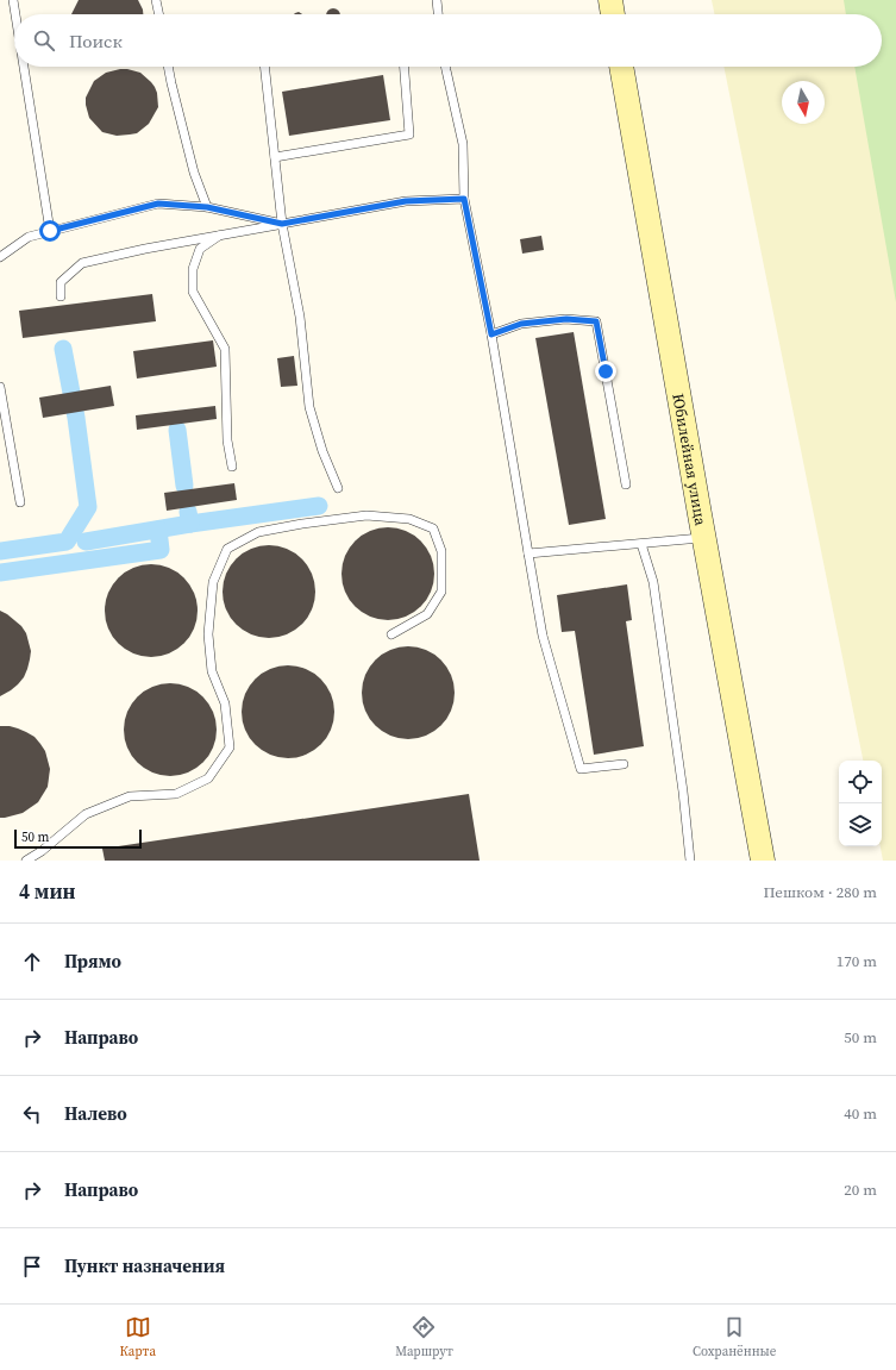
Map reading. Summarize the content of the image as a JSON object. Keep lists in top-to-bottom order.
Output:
{
  "streets": {
    "main road": ["Юбилейная улица"]
  },
  "scale_bar": "50 m",
  "north": "bottom",
  "page": {
    "search": "Поиск",
    "scale": "50 m",
    "heading": ["4 мин", "Пешком · 280 m"],
    "list": [
      ["Прямо", "170 m"],
      ["Направо", "50 m"],
      ["Налево", "40 m"],
      ["Направо", "20 m"],
      "Пункт назначения"
    ],
    "nav": ["Карта", "Маршрут", "Сохранённые"]
  }
}
